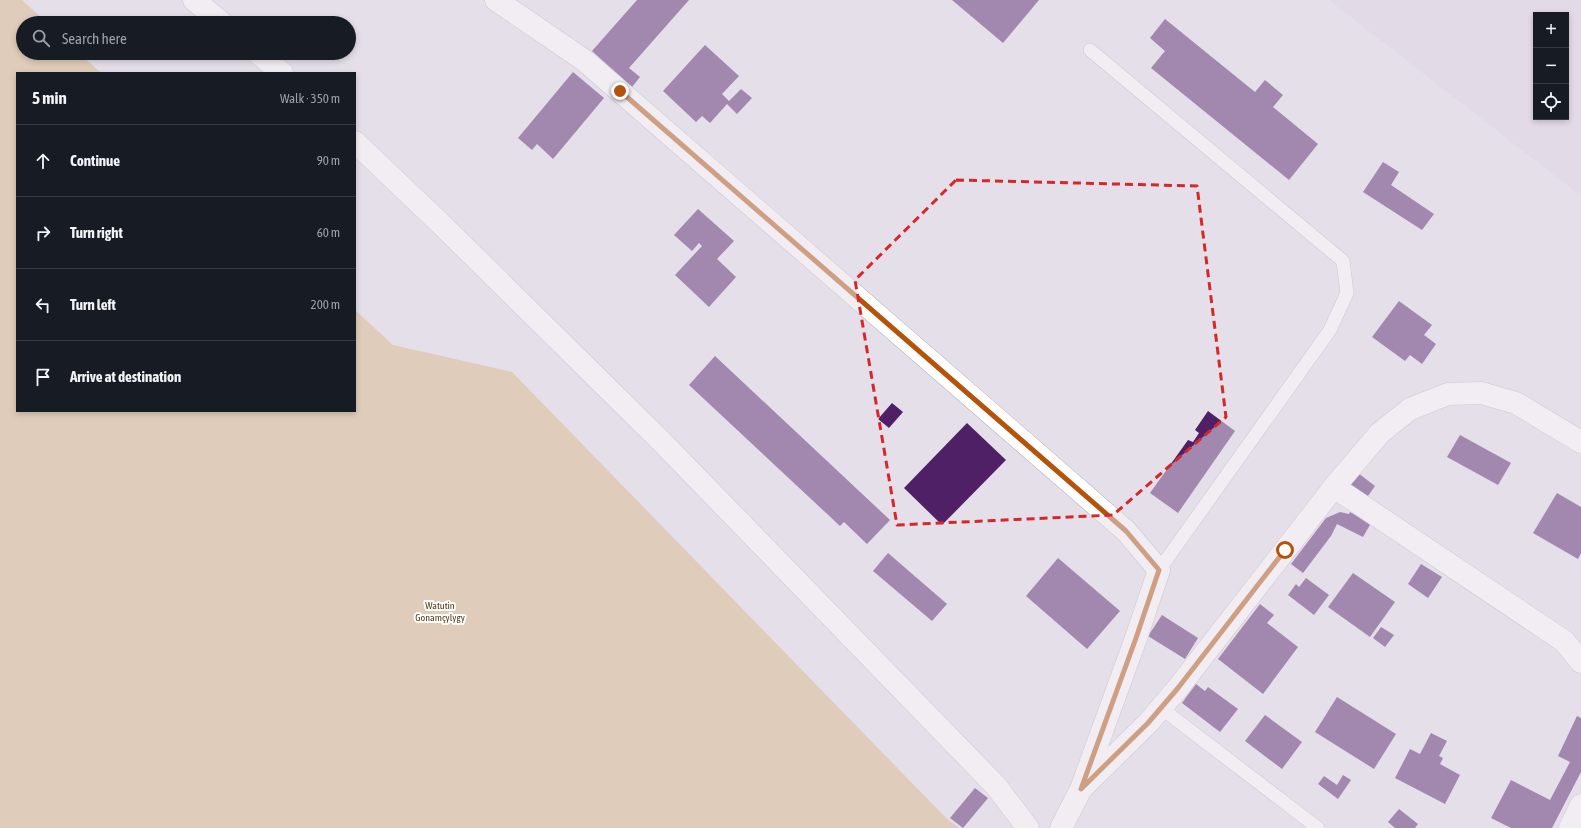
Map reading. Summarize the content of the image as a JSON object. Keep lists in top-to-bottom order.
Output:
{
  "parks": ["Watutin Gonamçylygy"],
  "page": {
    "map_buttons": ["+", "−"],
    "search": "Search here",
    "heading": ["5 min", "Walk · 350 m"],
    "list": [
      ["Continue", "90 m"],
      ["Turn right", "60 m"],
      ["Turn left", "200 m"],
      "Arrive at destination"
    ]
  }
}
